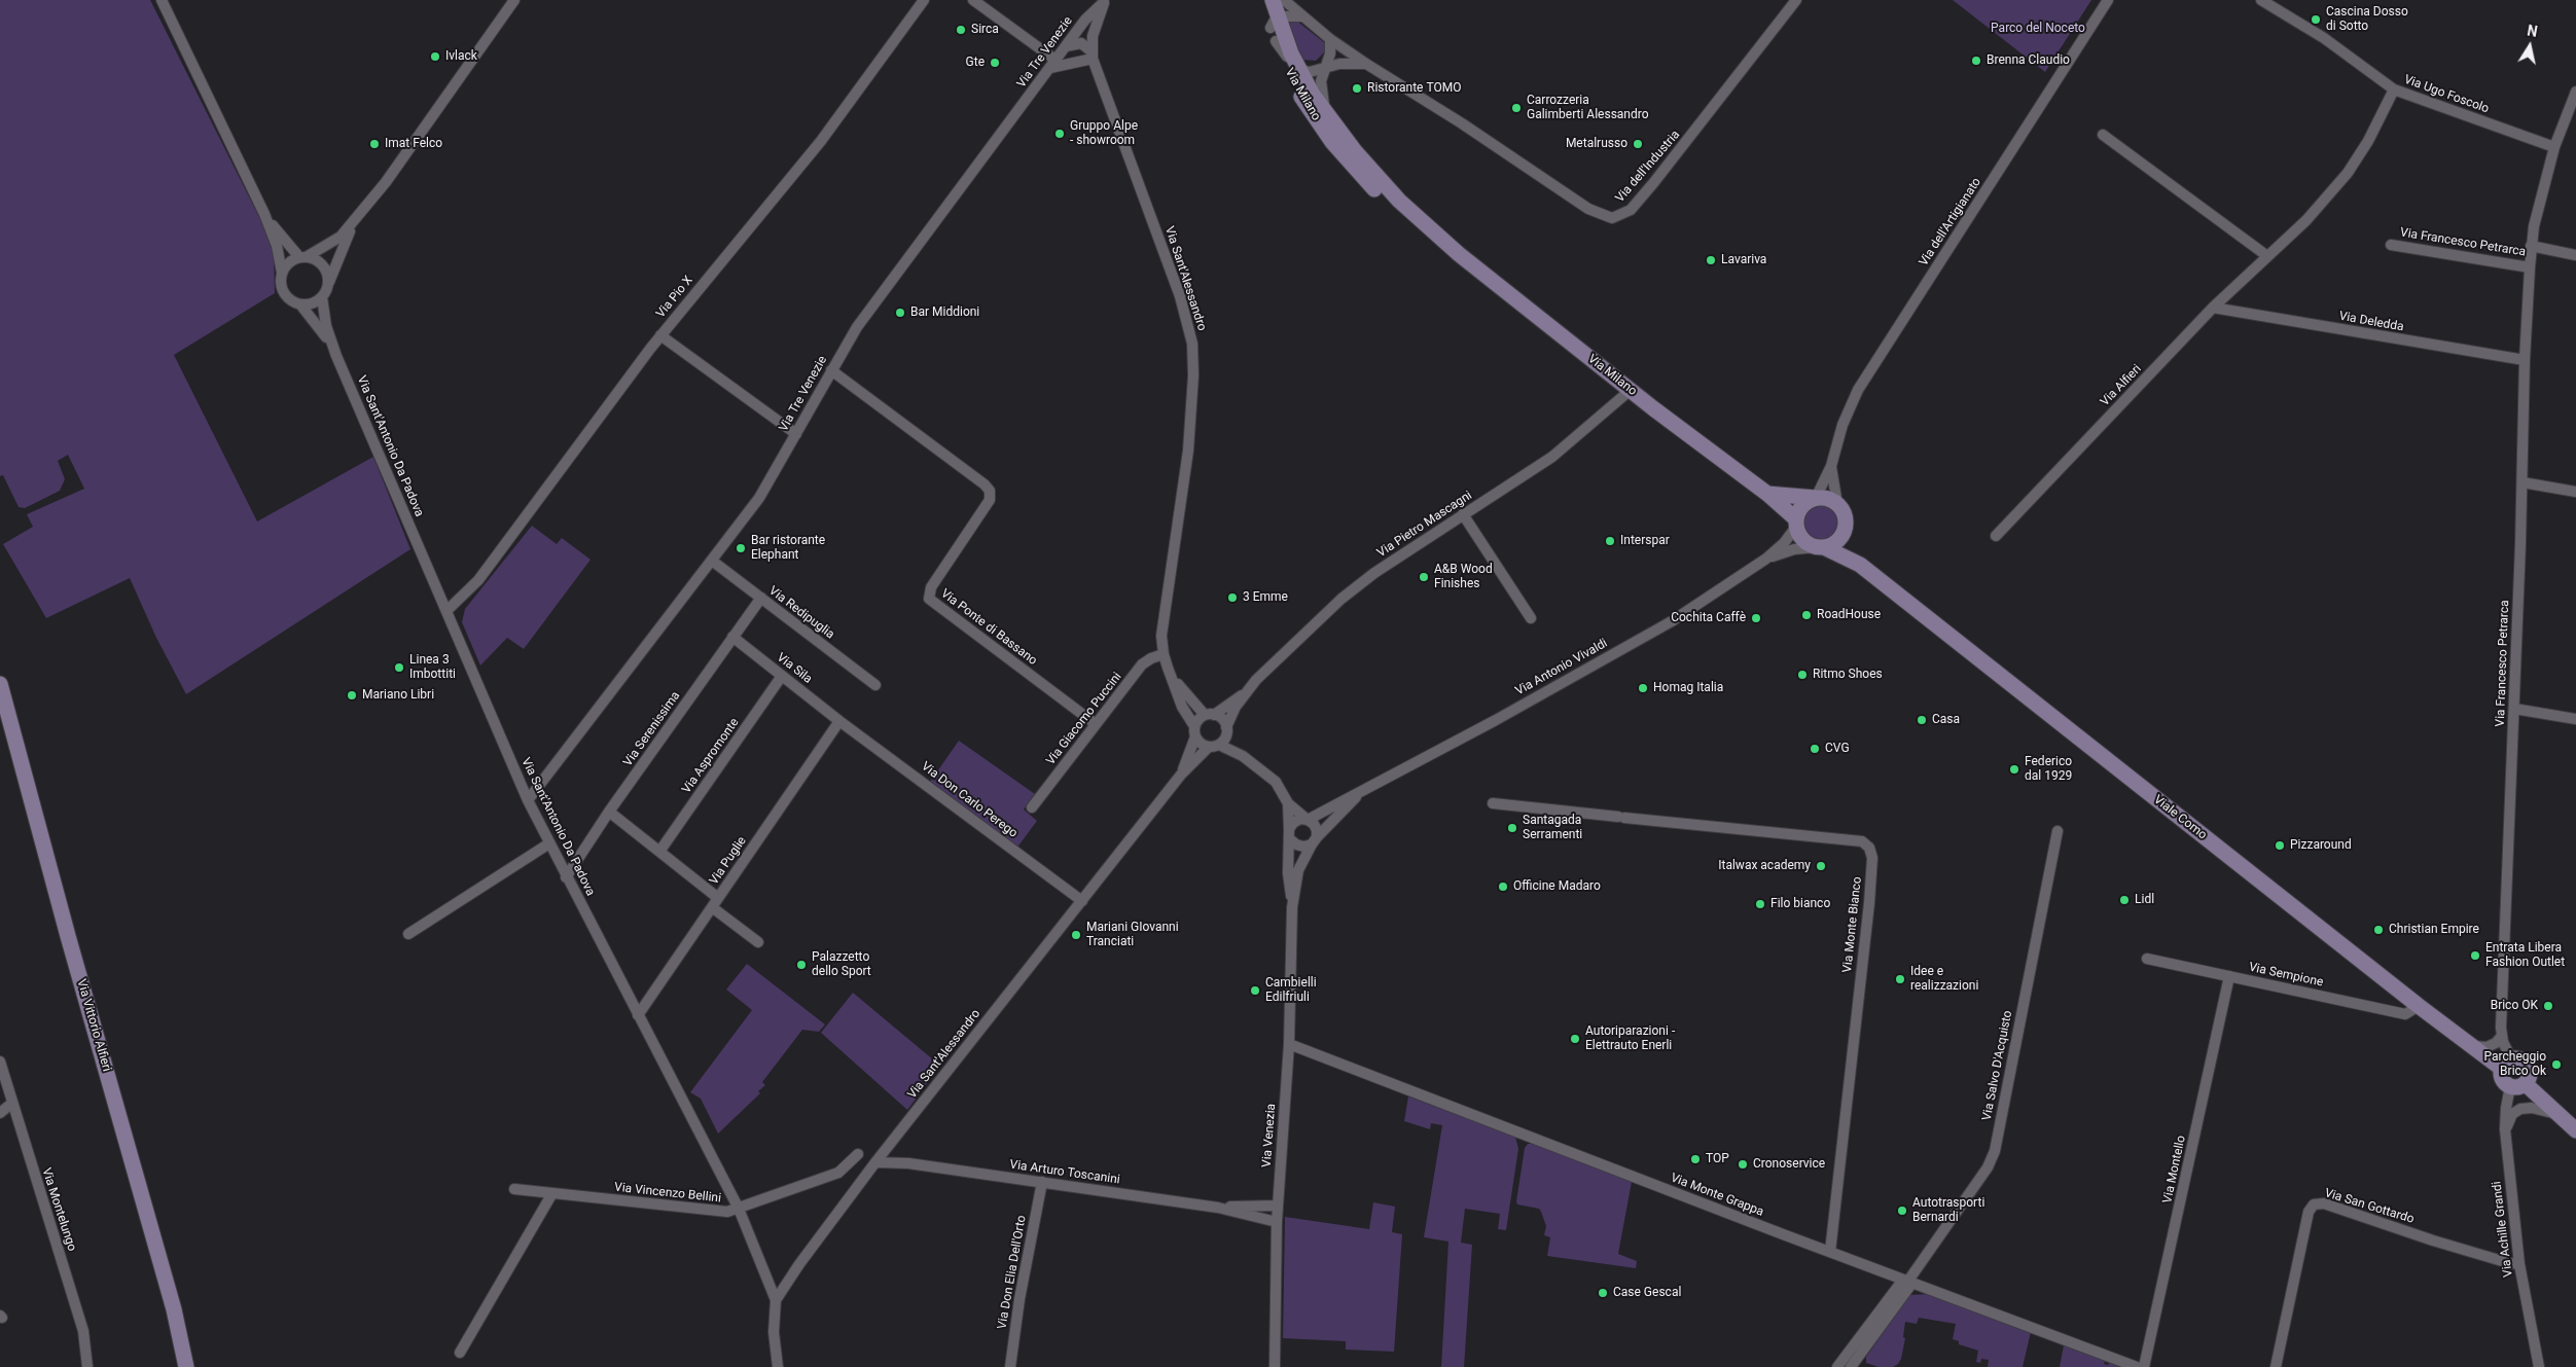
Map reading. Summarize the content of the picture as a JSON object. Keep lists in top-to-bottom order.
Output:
{
  "streets": {
    "main road": ["Via Milano", "Viale Como", "Via Vittorio Alfieri"],
    "street": [
      "Via Tre Venezie",
      "Via Ugo Foscolo",
      "Via dell'Industria",
      "Via dell'Artigianato",
      "Via Francesco Petrarca",
      "Via Sant'Alessandro",
      "Via Pio X",
      "Via Deledda",
      "Via Alfieri",
      "Via Sant'Antonio Da Padova",
      "Via Pietro Mascagni",
      "Via Redipuglia",
      "Via Ponte di Bassano",
      "Via Antonio Vivaldi",
      "Via Sila",
      "Via Giacomo Puccini",
      "Via Serenissima",
      "Via Aspromonte",
      "Via Don Carlo Perego",
      "Via Puglie",
      "Via Monte Bianco",
      "Via Sempione",
      "Via Salvo D'Acquisto",
      "Via Venezia",
      "Via Montello",
      "Via Arturo Toscanini",
      "Via Vincenzo Bellini",
      "Via Monte Grappa",
      "Via San Gottardo",
      "Via Montelungo",
      "Via Achille Grandi",
      "Via Don Elia Dell'Orto"
    ]
  },
  "crossings": [
    ["Via Tre Venezie", "Via Sant'Alessandro"],
    ["Via Tre Venezie", "Via Sant'Antonio Da Padova"],
    ["Via Tre Venezie", "Via Redipuglia"],
    ["Via Tre Venezie", "Via Ponte di Bassano"],
    ["Via Milano", "Via dell'Artigianato"],
    ["Via Milano", "Via Pietro Mascagni"],
    ["Via Milano", "Viale Como"],
    ["Via Ugo Foscolo", "Via Francesco Petrarca"],
    ["Via Ugo Foscolo", "Via Alfieri"],
    ["Via dell'Artigianato", "Viale Como"],
    ["Via Francesco Petrarca", "Via Deledda"],
    ["Via Francesco Petrarca", "Viale Como"],
    ["Via Francesco Petrarca", "Via Achille Grandi"],
    ["Via Sant'Alessandro", "Via Sant'Antonio Da Padova"],
    ["Via Sant'Alessandro", "Via Pietro Mascagni"],
    ["Via Sant'Alessandro", "Via Giacomo Puccini"],
    ["Via Sant'Alessandro", "Via Don Carlo Perego"],
    ["Via Sant'Alessandro", "Via Arturo Toscanini"],
    ["Via Pio X", "Via Sant'Antonio Da Padova"],
    ["Via Deledda", "Via Alfieri"],
    ["Via Sant'Antonio Da Padova", "Via Serenissima"],
    ["Via Sant'Antonio Da Padova", "Via Puglie"],
    ["Via Sant'Antonio Da Padova", "Via Vincenzo Bellini"],
    ["Via Redipuglia", "Via Serenissima"],
    ["Via Ponte di Bassano", "Via Giacomo Puccini"],
    ["Via Antonio Vivaldi", "Via Venezia"],
    ["Via Sila", "Via Serenissima"],
    ["Via Sila", "Via Aspromonte"],
    ["Via Sila", "Via Don Carlo Perego"],
    ["Via Sila", "Via Puglie"],
    ["Via Don Carlo Perego", "Via Puglie"],
    ["Viale Como", "Via Sempione"],
    ["Viale Como", "Via Achille Grandi"],
    ["Via Monte Bianco", "Via Monte Grappa"],
    ["Via Sempione", "Via Montello"],
    ["Via Salvo D'Acquisto", "Via Monte Grappa"],
    ["Via Venezia", "Via Monte Grappa"],
    ["Via Arturo Toscanini", "Via Don Elia Dell'Orto"],
    ["Via San Gottardo", "Via Achille Grandi"]
  ],
  "parks": ["Parco del Noceto"],
  "places": [
    "Cascina Dosso di Sotto",
    "Sirca",
    "Ivlack",
    "Brenna Claudio",
    "Gte",
    "Ristorante TOMO",
    "Carrozzeria Galimberti Alessandro",
    "Gruppo Alpe - showroom",
    "Imat Felco",
    "Metalrusso",
    "Lavariva",
    "Bar Middioni",
    "Interspar",
    "Bar ristorante Elephant",
    "A&B Wood Finishes",
    "3 Emme",
    "RoadHouse",
    "Cochita Caffè",
    "Linea 3 Imbottiti",
    "Ritmo Shoes",
    "Homag Italia",
    "Mariano Libri",
    "Casa",
    "CVG",
    "Federico dal 1929",
    "Santagada Serramenti",
    "Pizzaround",
    "Italwax academy",
    "Officine Madaro",
    "Lidl",
    "Filo bianco",
    "Christian Empire",
    "Mariani GIovanni Tranciati",
    "Entrata Libera Fashion Outlet",
    "Palazzetto dello Sport",
    "Idee e realizzazioni",
    "Cambielli Edilfriuli",
    "Brico OK",
    "Autoriparazioni - Elettrauto Enerli",
    "Parcheggio Brico Ok",
    "TOP",
    "Cronoservice",
    "Autotrasporti Bernardi",
    "Case Gescal"
  ],
  "north": "top"
}
